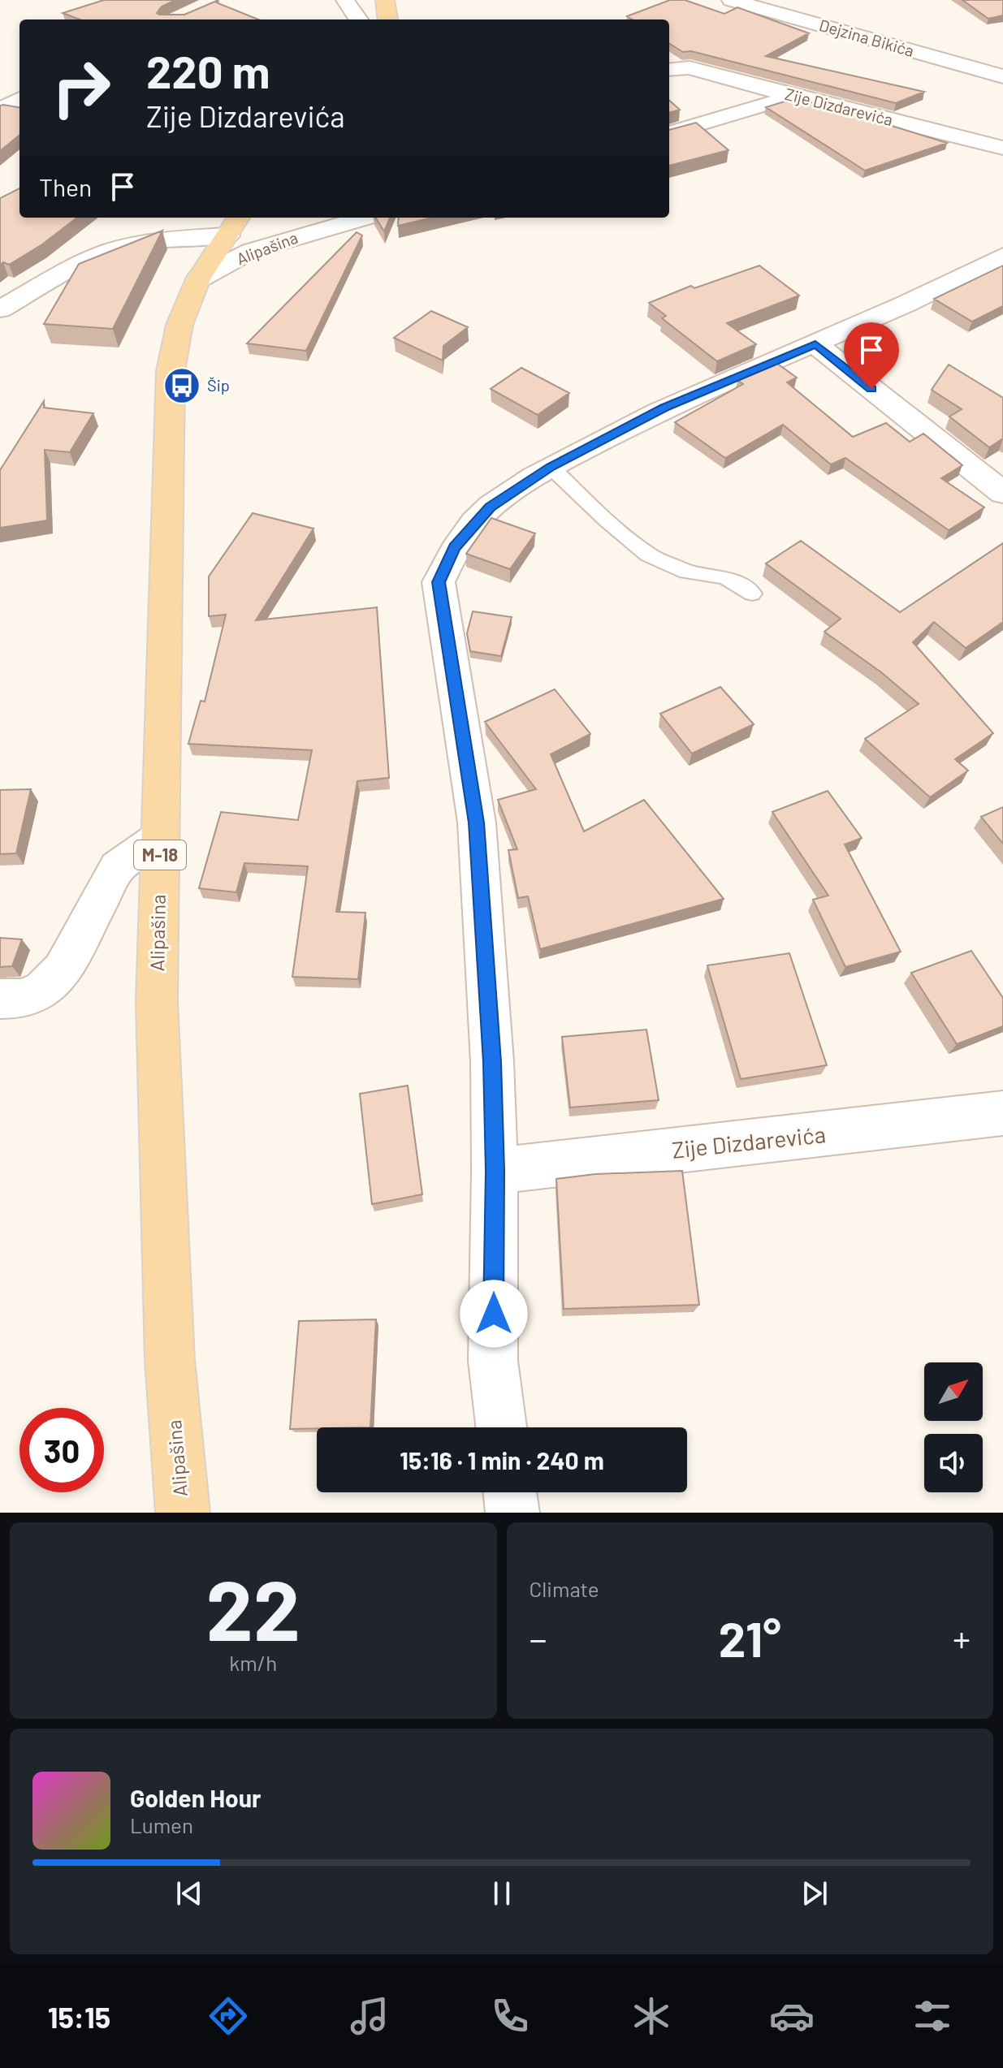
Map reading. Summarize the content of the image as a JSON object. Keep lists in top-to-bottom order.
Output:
{
  "streets": {
    "main road": ["Alipašina", "M-18"],
    "street": ["Dejzina Bikića", "Zije Dizdarevića"]
  },
  "places": {
    "bus stop": ["Šip"]
  },
  "north": "top right",
  "page": {
    "turn": ["220 m", "Zije Dizdarevića"],
    "then": "Then",
    "limit": "30",
    "trip": "15:16 · 1 min · 240 m",
    "tile": [
      ["22", "km/h"],
      "Climate"
    ],
    "heat": ["−", "21°", "+"],
    "song": ["Golden Hour", "Lumen"],
    "tabs": "15:15"
  }
}
